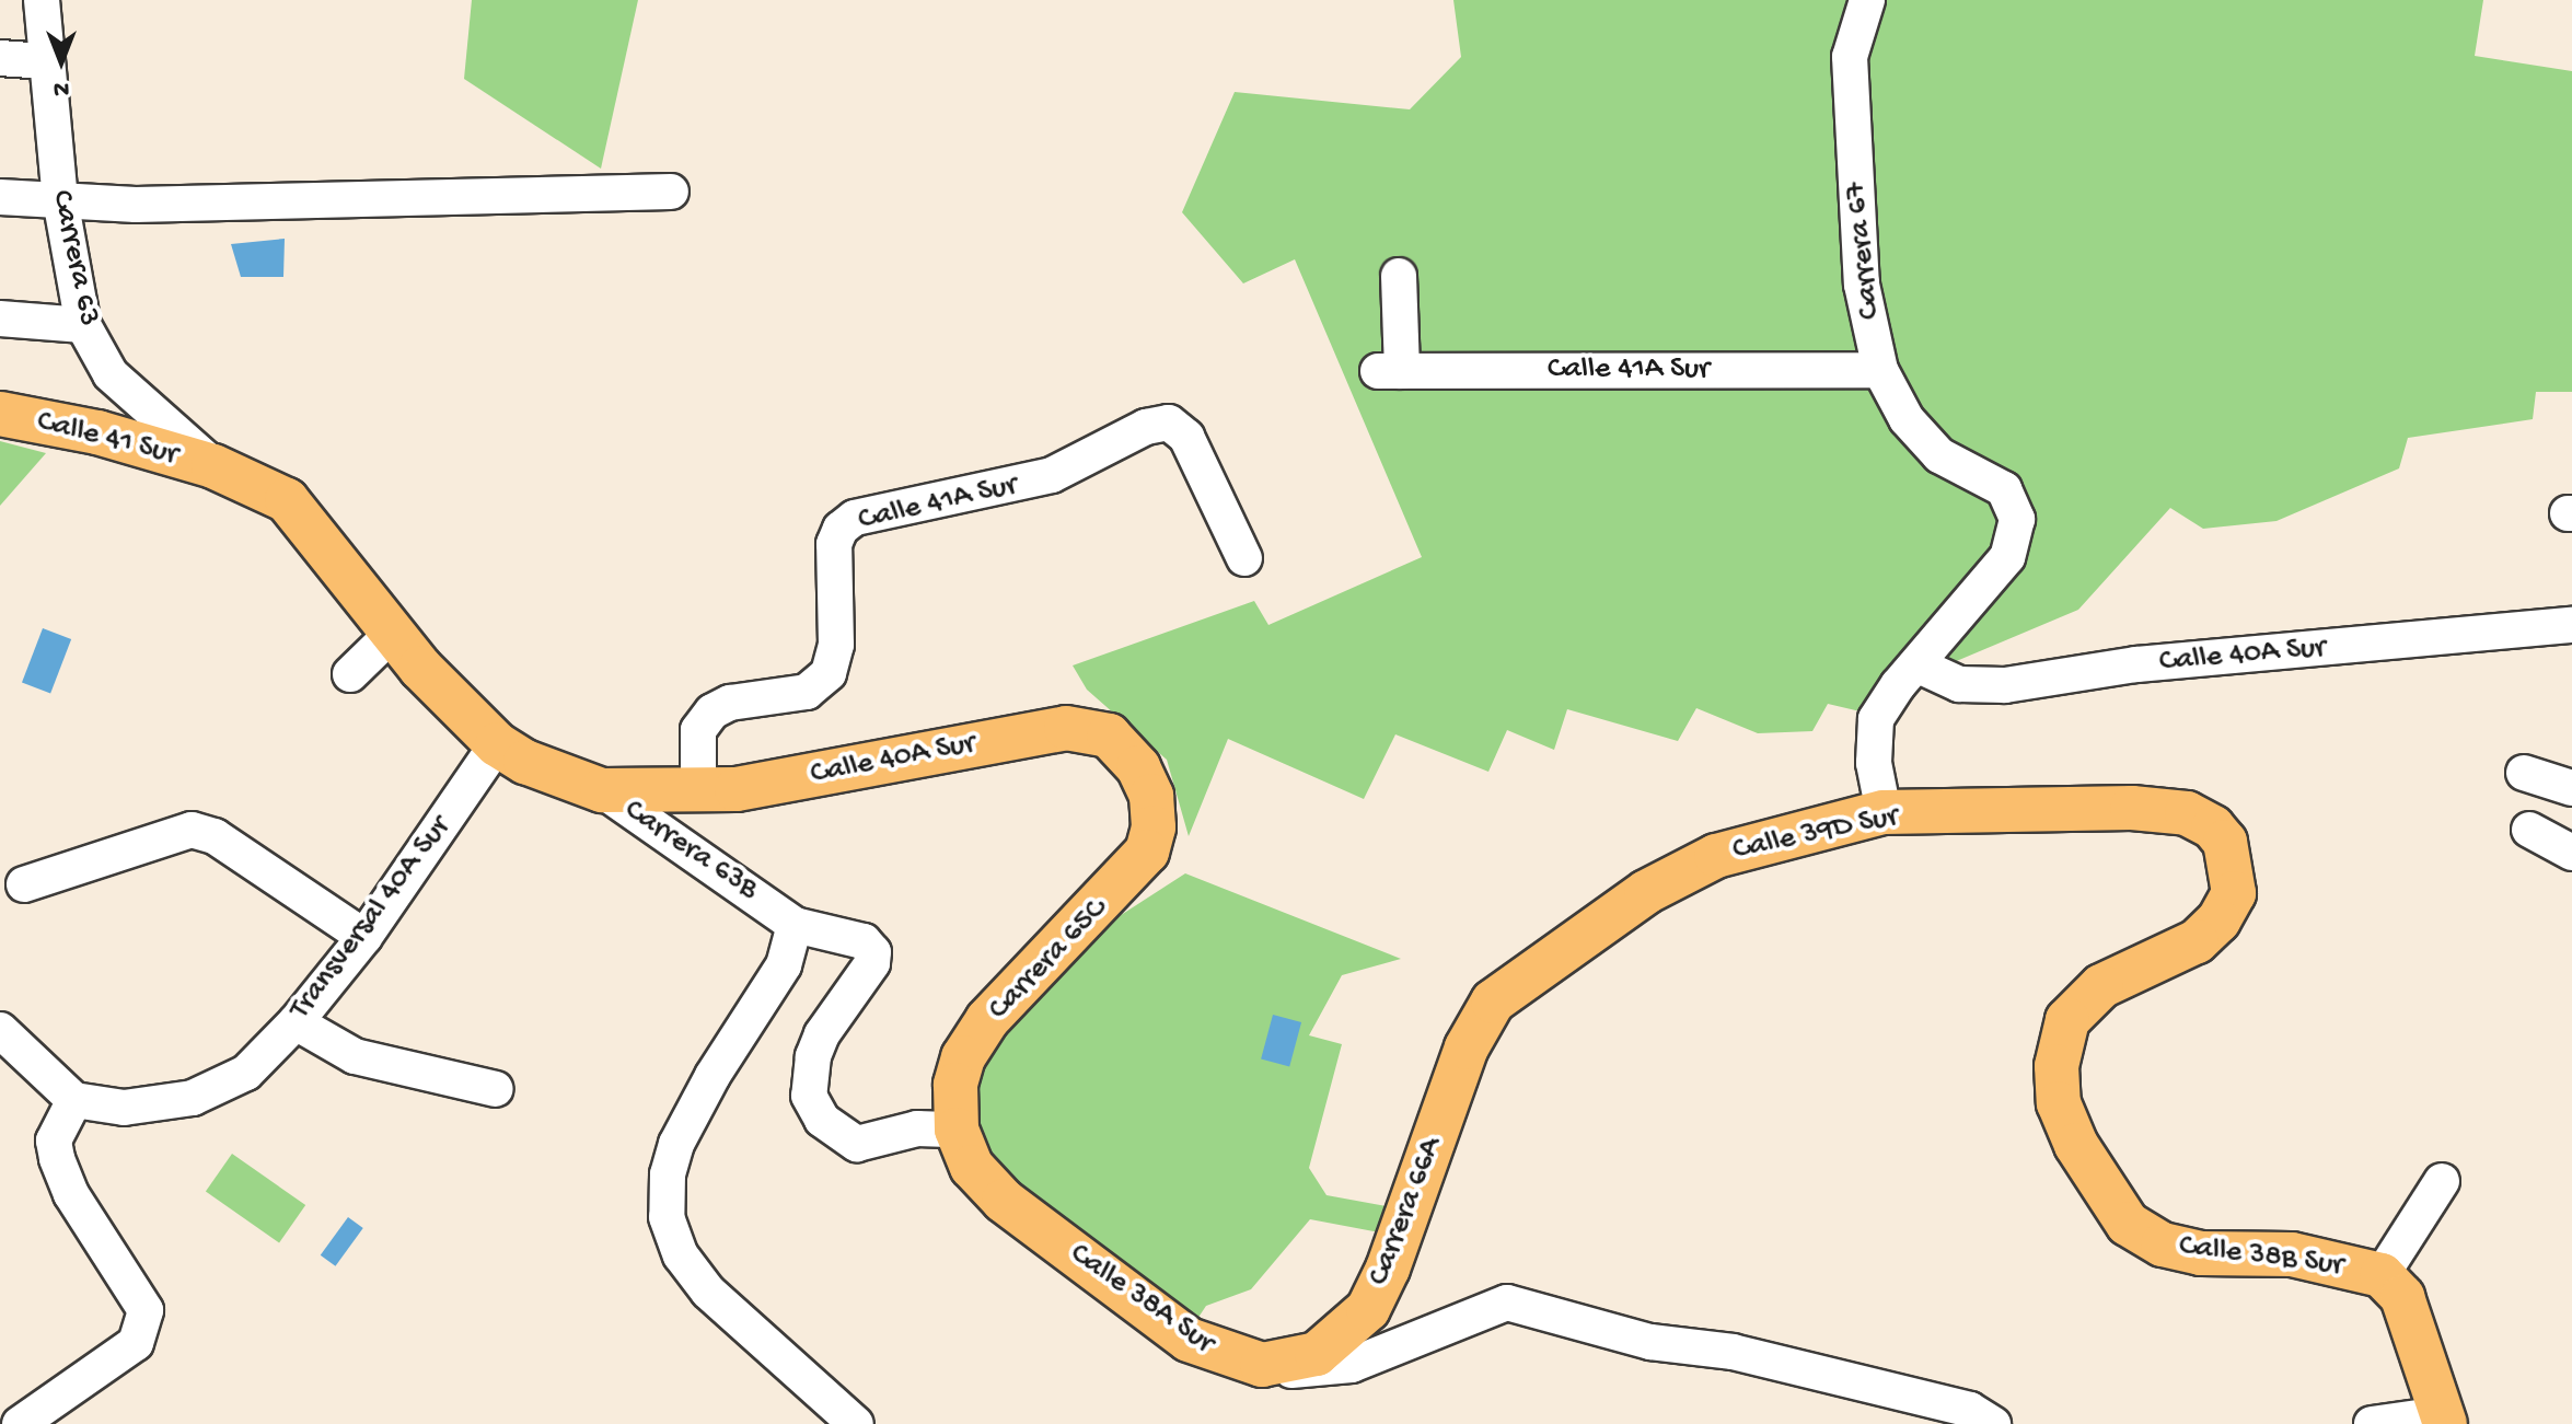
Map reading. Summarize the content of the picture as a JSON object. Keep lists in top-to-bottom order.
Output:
{
  "streets": {
    "main road": [
      "Calle 41 Sur",
      "Calle 40A Sur",
      "Calle 39D Sur",
      "Carrera 63B",
      "Carrera 65C",
      "Carrera 66A",
      "Calle 38B Sur",
      "Calle 38A Sur"
    ],
    "street": [
      "Carrera 67",
      "Carrera 63",
      "Calle 41A Sur",
      "Transversal 40A Sur"
    ]
  },
  "crossings": [
    ["Carrera 67", "Calle 41A Sur"],
    ["Carrera 67", "Calle 40A Sur"],
    ["Carrera 67", "Calle 39D Sur"],
    ["Carrera 63", "Calle 41 Sur"],
    ["Carrera 63", "Carrera 63B"],
    ["Calle 41A Sur", "Calle 40A Sur"],
    ["Calle 41 Sur", "Carrera 63B"],
    ["Calle 40A Sur", "Carrera 63B"],
    ["Calle 40A Sur", "Carrera 65C"],
    ["Calle 39D Sur", "Carrera 66A"],
    ["Calle 39D Sur", "Calle 38B Sur"],
    ["Carrera 63B", "Transversal 40A Sur"],
    ["Carrera 65C", "Calle 38A Sur"],
    ["Carrera 66A", "Calle 38A Sur"]
  ],
  "north": "bottom"
}
